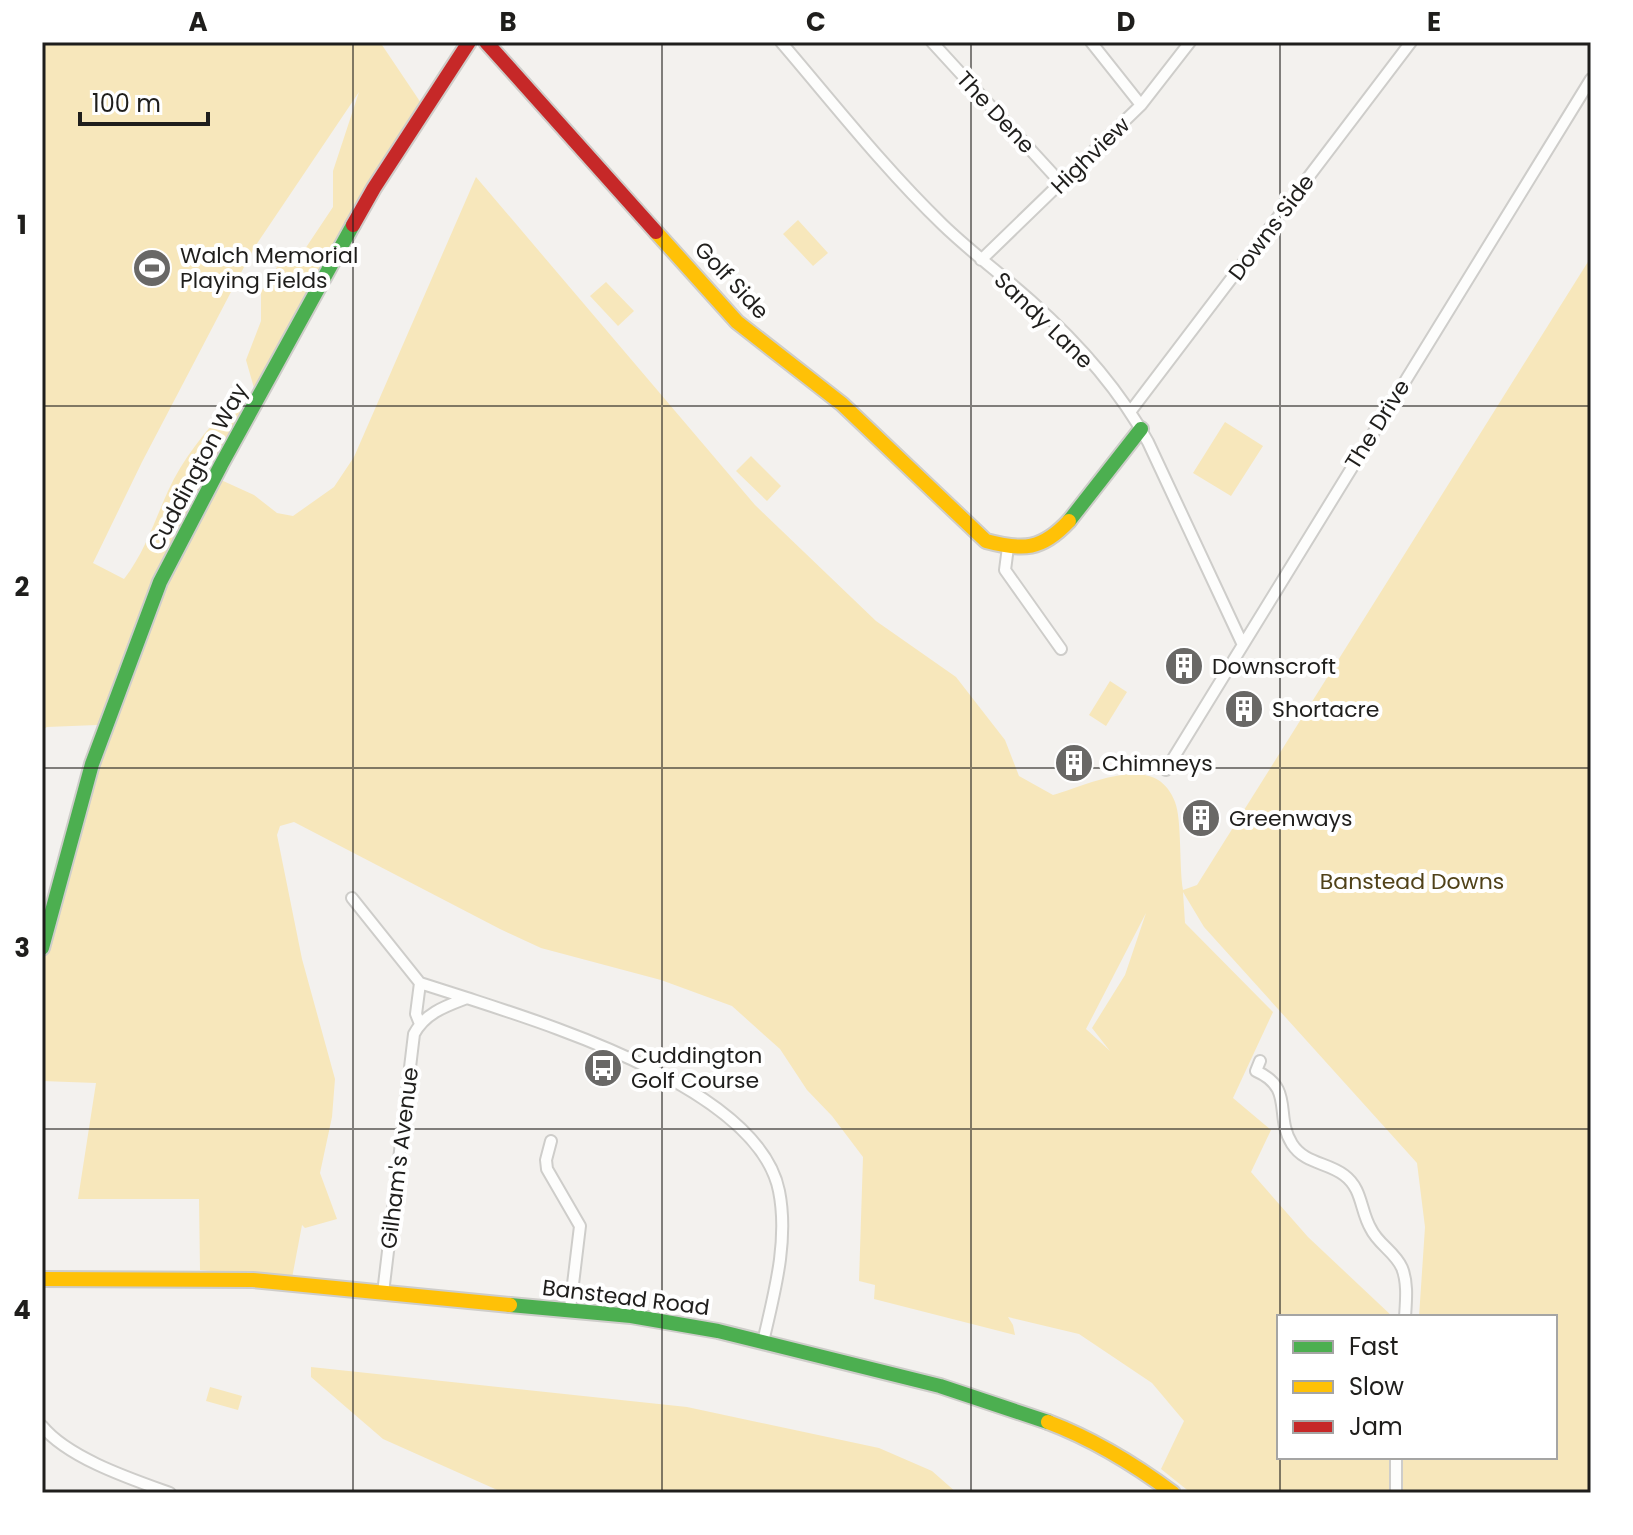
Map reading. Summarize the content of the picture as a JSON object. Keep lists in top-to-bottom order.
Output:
{
  "streets": {
    "street": [
      "The Dene",
      "Highview",
      "Downs Side",
      "Golf Side",
      "Sandy Lane",
      "The Drive",
      "Cuddington Way",
      "Gilham's Avenue",
      "Banstead Road"
    ]
  },
  "crossings": [
    ["The Dene", "Highview"],
    ["Highview", "Sandy Lane"],
    ["Downs Side", "Sandy Lane"],
    ["Sandy Lane", "The Drive"],
    ["Gilham's Avenue", "Banstead Road"]
  ],
  "parks": ["Banstead Downs"],
  "places": {
    "sports": ["Walch Memorial Playing Fields"],
    "building": [
      "Downscroft",
      "Shortacre",
      "Chimneys",
      "Greenways"
    ],
    "bus stop": ["Cuddington Golf Course"]
  },
  "legend": ["Fast", "Slow", "Jam"],
  "scale_bar": "100 m",
  "grid": {
    "columns": [
      "A",
      "B",
      "C",
      "D",
      "E"
    ],
    "rows": [
      "1",
      "2",
      "3",
      "4"
    ]
  }
}
